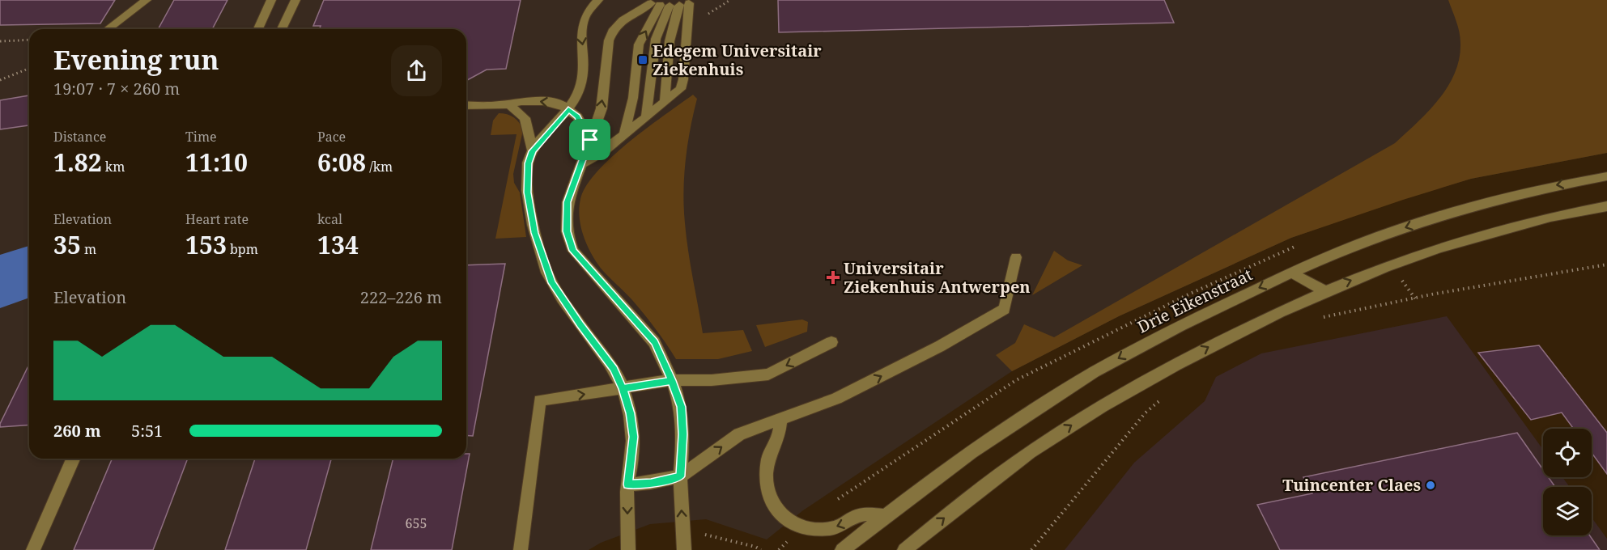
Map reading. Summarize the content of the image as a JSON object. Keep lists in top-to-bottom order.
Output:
{
  "streets": {
    "street": ["Drie Eikenstraat"]
  },
  "places": {
    "transit": ["Edegem Universitair Ziekenhuis"],
    "health": ["Universitair Ziekenhuis Antwerpen"],
    "other": ["Tuincenter Claes"]
  },
  "house_numbers": ["655"],
  "page": {
    "heading": ["Evening run", "19:07 · 7 × 260 m"],
    "stats": [
      ["Distance", "1.82 km"],
      ["Time", "11:10"],
      ["Pace", "6:08 /km"],
      ["Elevation", "35 m"],
      ["Heart rate", "153 bpm"],
      ["kcal", "134"]
    ],
    "chart": ["Elevation", "222–226 m"],
    "list": [
      {
        "name": "260 m",
        "note": "5:51"
      }
    ]
  }
}
